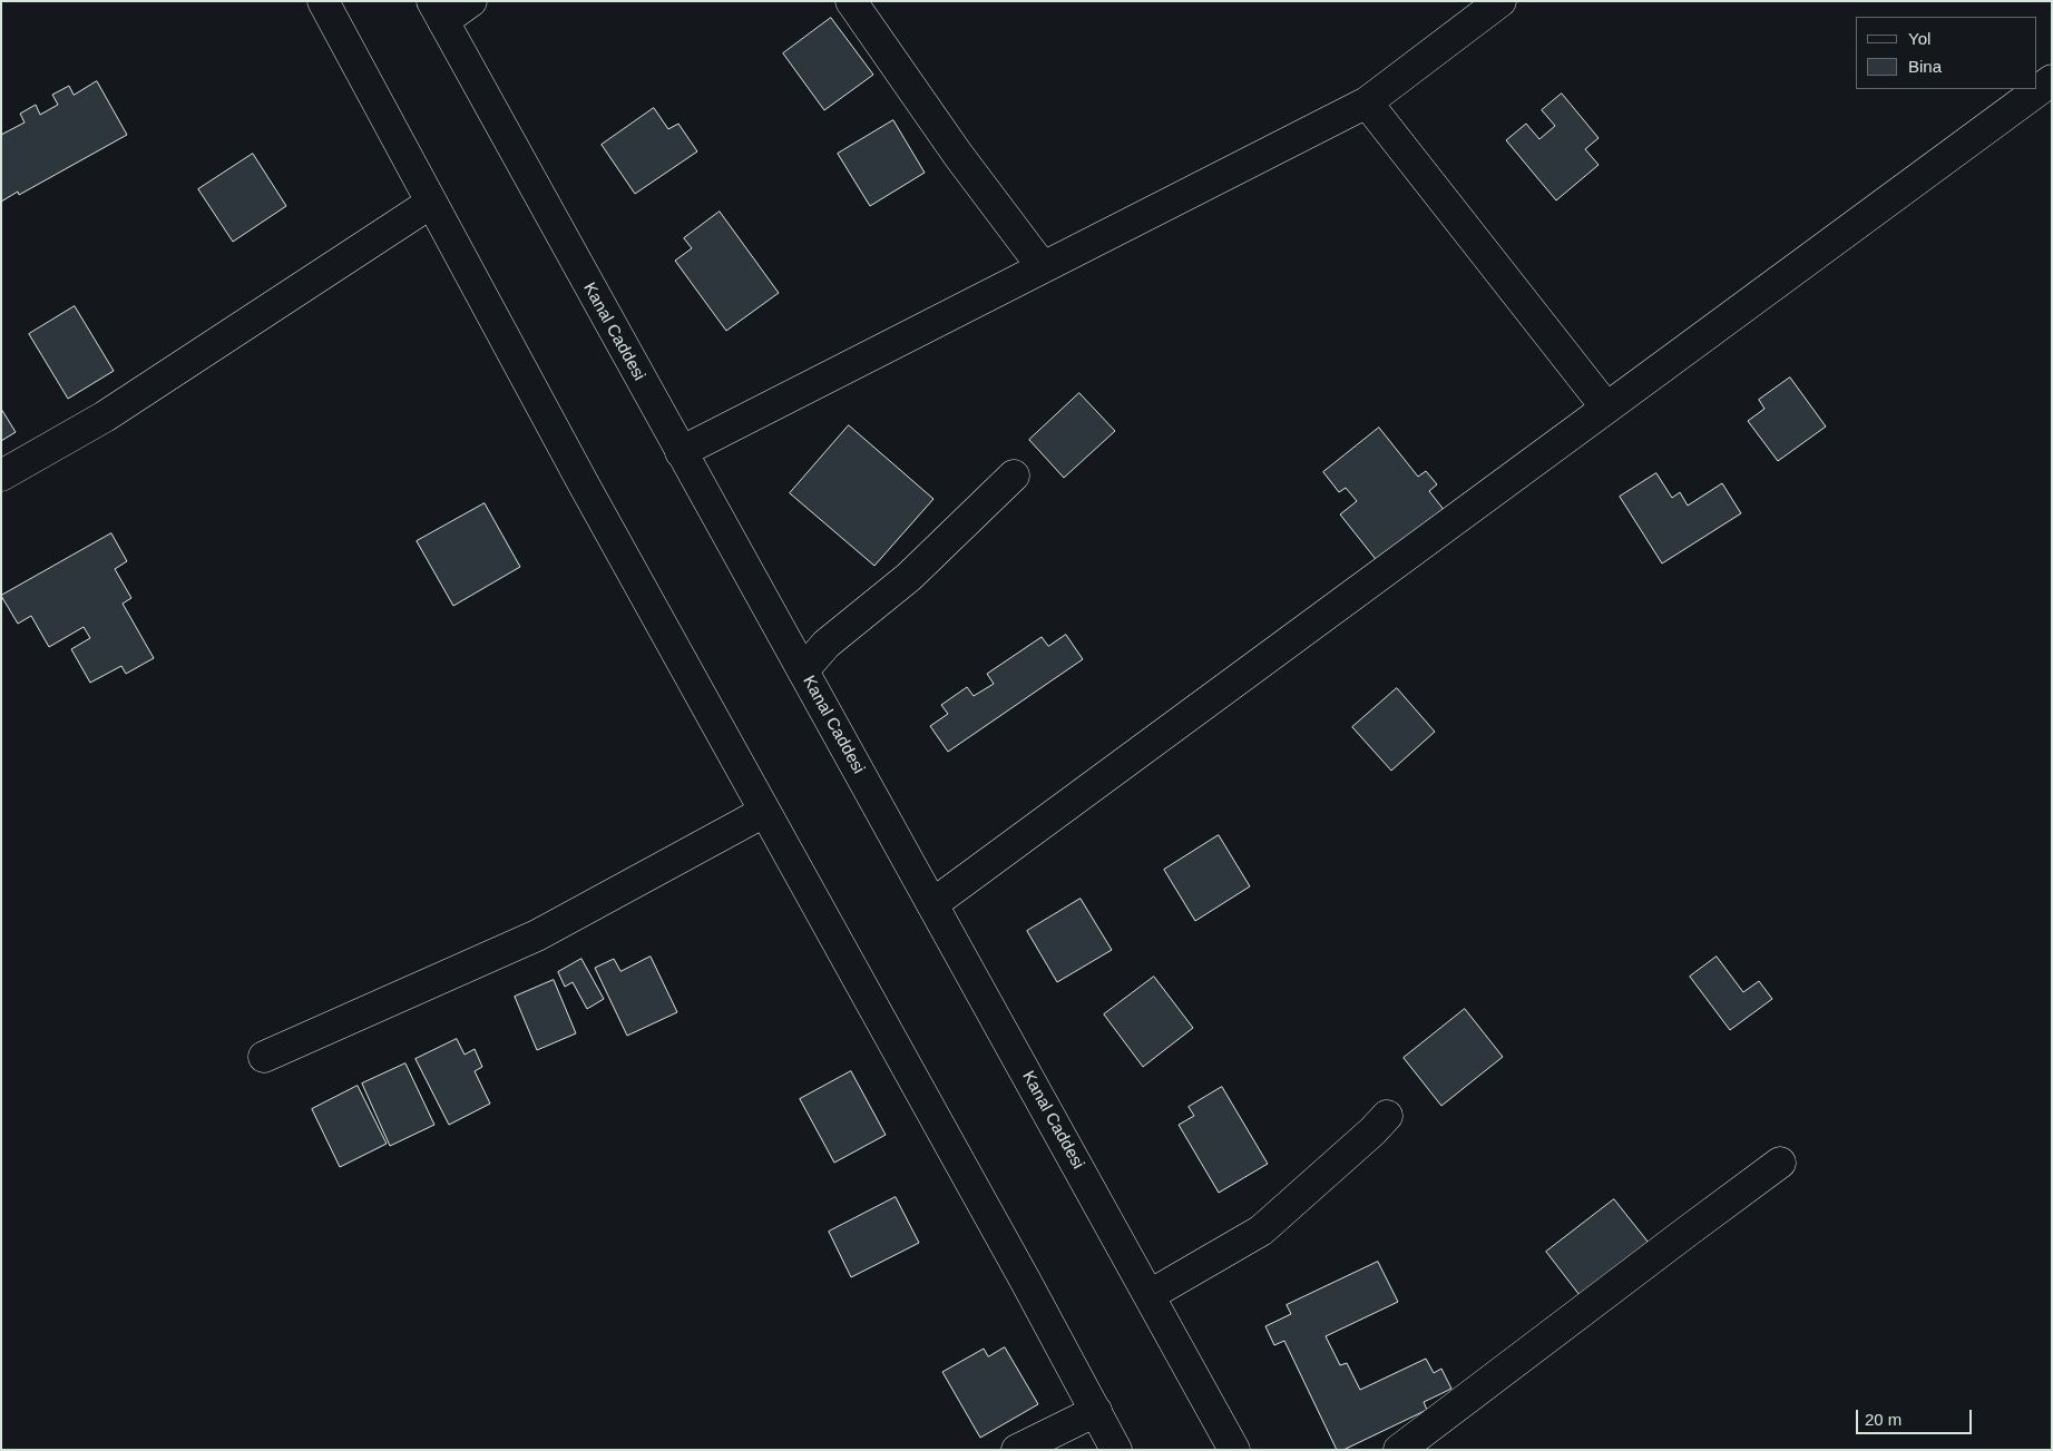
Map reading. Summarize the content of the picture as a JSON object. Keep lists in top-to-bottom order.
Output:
{
  "streets": {
    "street": ["Kanal Caddesi"]
  },
  "legend": ["Yol", "Bina"],
  "scale_bar": "20 m"
}
